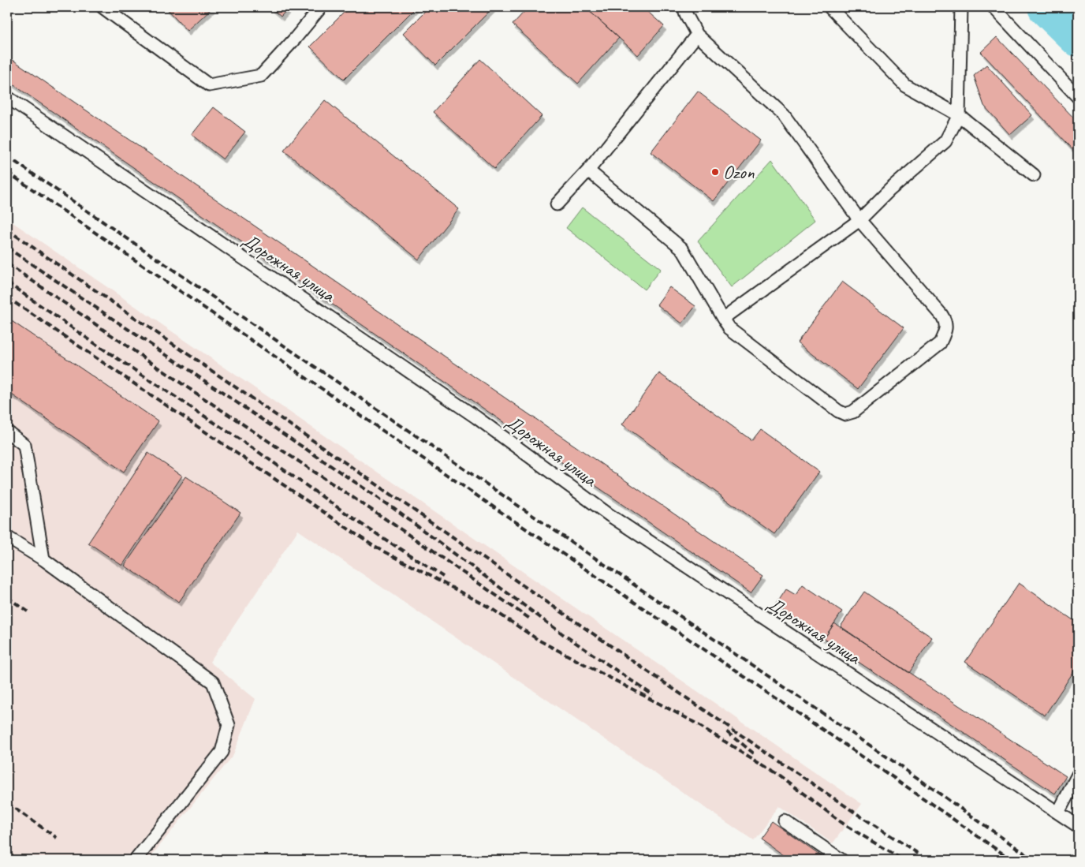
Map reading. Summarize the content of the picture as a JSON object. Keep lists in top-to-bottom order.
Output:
{
  "streets": {
    "lane": ["Дорожная улица"]
  },
  "places": ["Ozon"]
}
